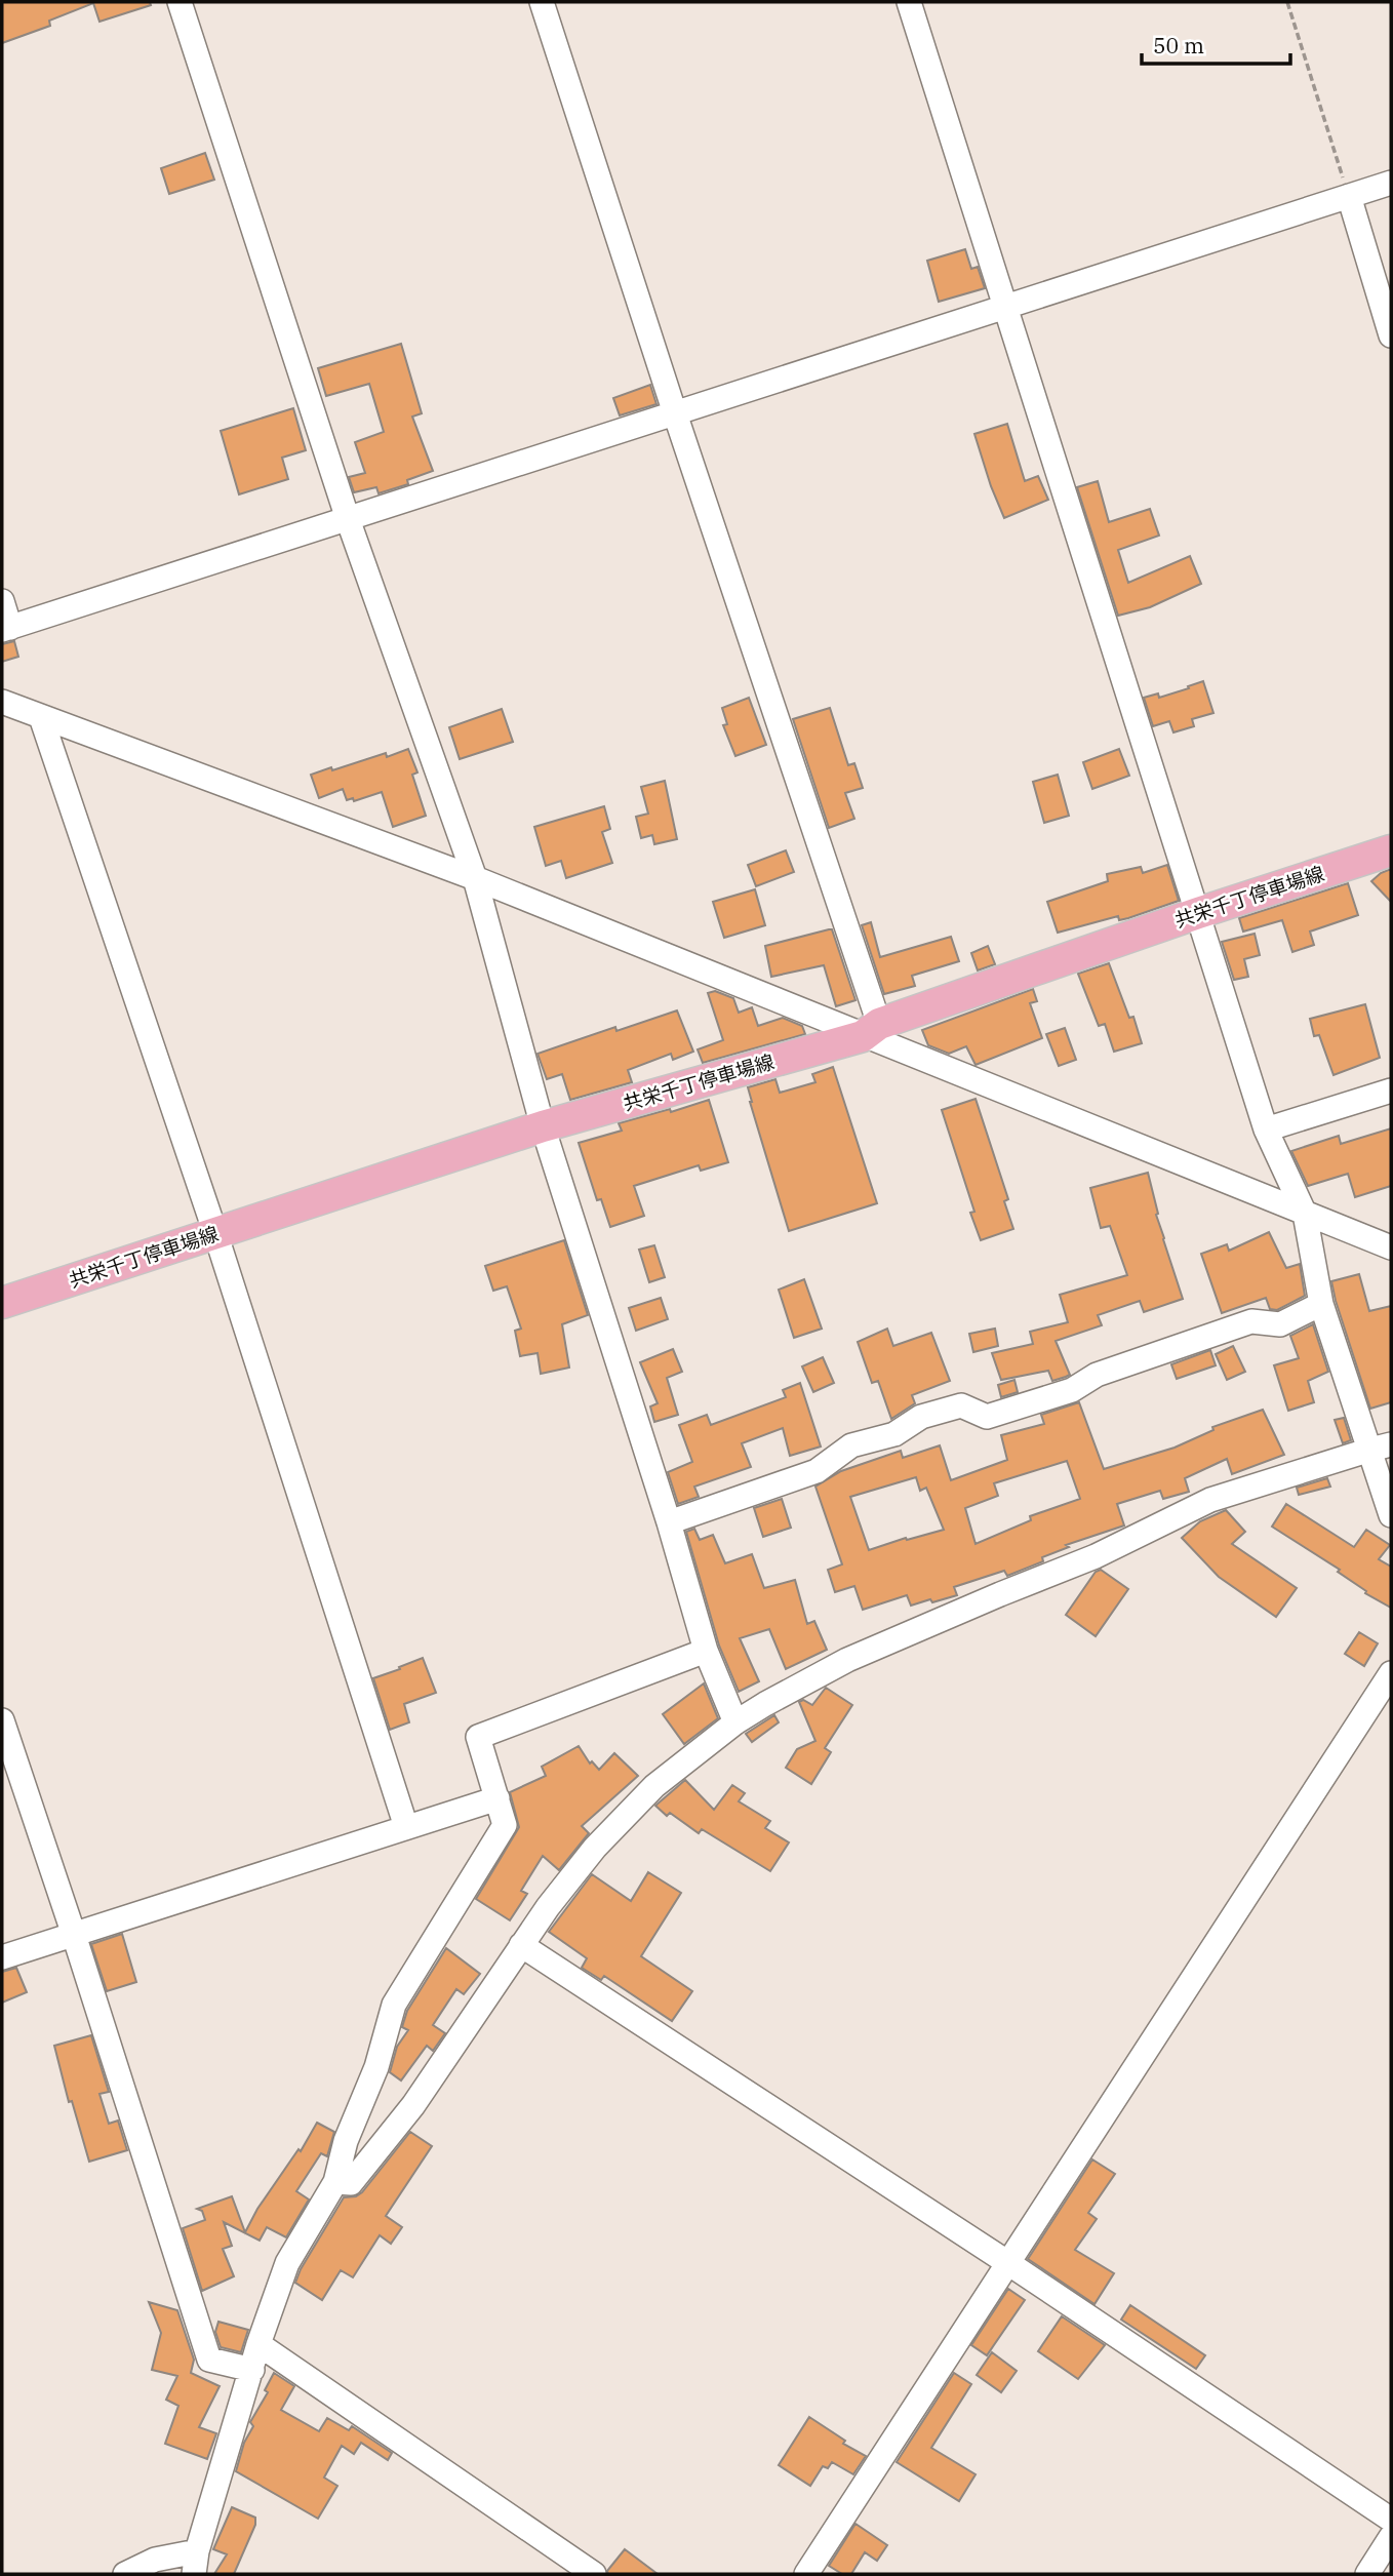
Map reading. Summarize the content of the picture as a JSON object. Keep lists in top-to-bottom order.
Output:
{
  "streets": {
    "main road": ["共栄千丁停車場線"]
  },
  "scale_bar": "50 m"
}
